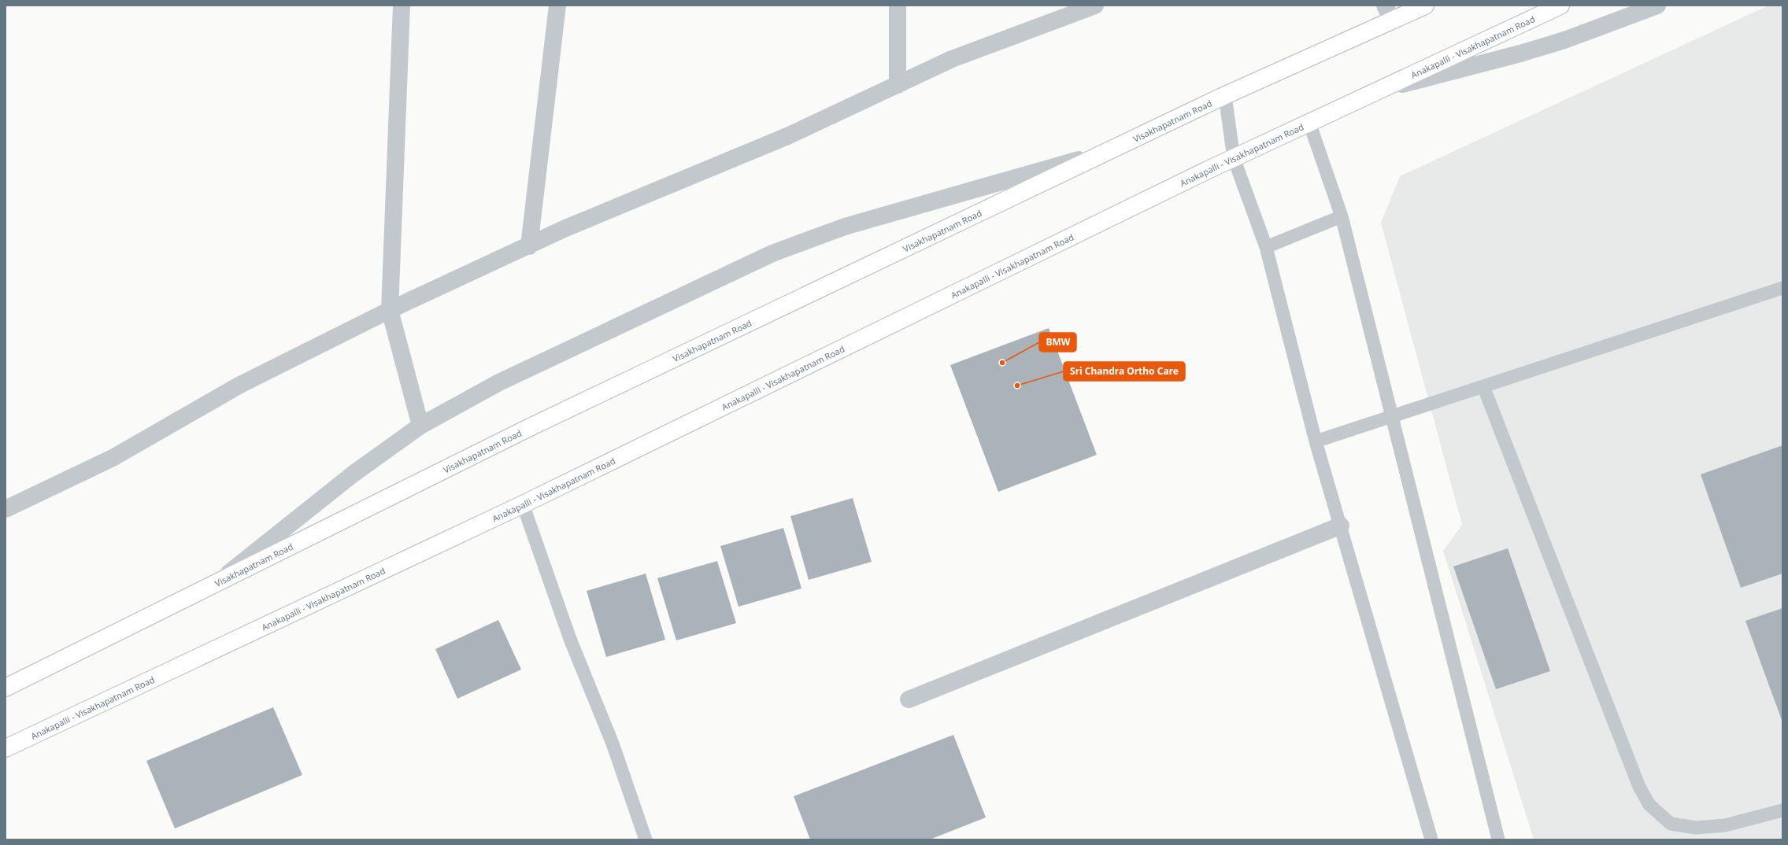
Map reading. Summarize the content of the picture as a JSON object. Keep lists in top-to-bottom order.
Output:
{
  "streets": {
    "main road": ["Anakapalli - Visakhapatnam Road", "Visakhapatnam Road"]
  },
  "places": ["BMW", "Sri Chandra Ortho Care"]
}
